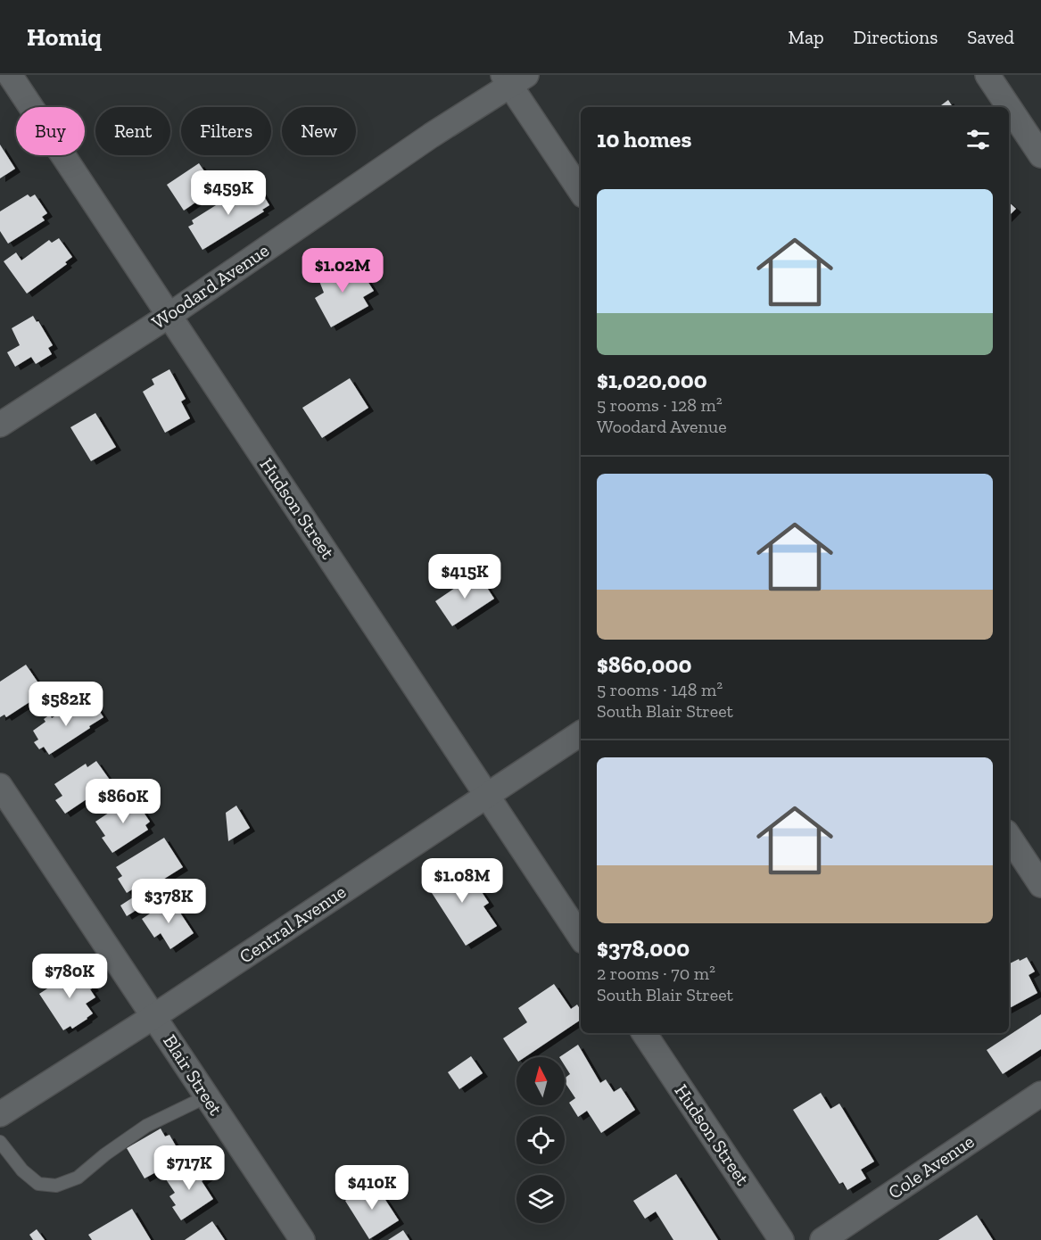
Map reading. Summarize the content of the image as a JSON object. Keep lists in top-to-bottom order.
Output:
{
  "streets": {
    "street": [
      "Woodard Avenue",
      "Hudson Street",
      "Central Avenue",
      "Blair Street",
      "Cole Avenue"
    ]
  },
  "crossings": [
    ["Woodard Avenue", "Hudson Street"],
    ["Hudson Street", "Central Avenue"],
    ["Central Avenue", "Blair Street"]
  ],
  "north": "top",
  "page": {
    "header": "Homiq",
    "nav": ["Map", "Directions", "Saved"],
    "chip": [
      "Buy",
      "Rent",
      "Filters",
      "New"
    ],
    "heading": "10 homes",
    "price": [
      "$459K",
      "$1.02M",
      "$415K",
      "$582K",
      "$860K",
      "$1.08M",
      "$378K",
      "$780K",
      "$717K",
      "$410K"
    ],
    "list": [
      {
        "name": "$1,020,000",
        "note": "5 rooms · 128 m² · Woodard Avenue"
      },
      {
        "name": "$860,000",
        "note": "5 rooms · 148 m² · South Blair Street"
      },
      {
        "name": "$378,000",
        "note": "2 rooms · 70 m² · South Blair Street"
      }
    ]
  }
}
